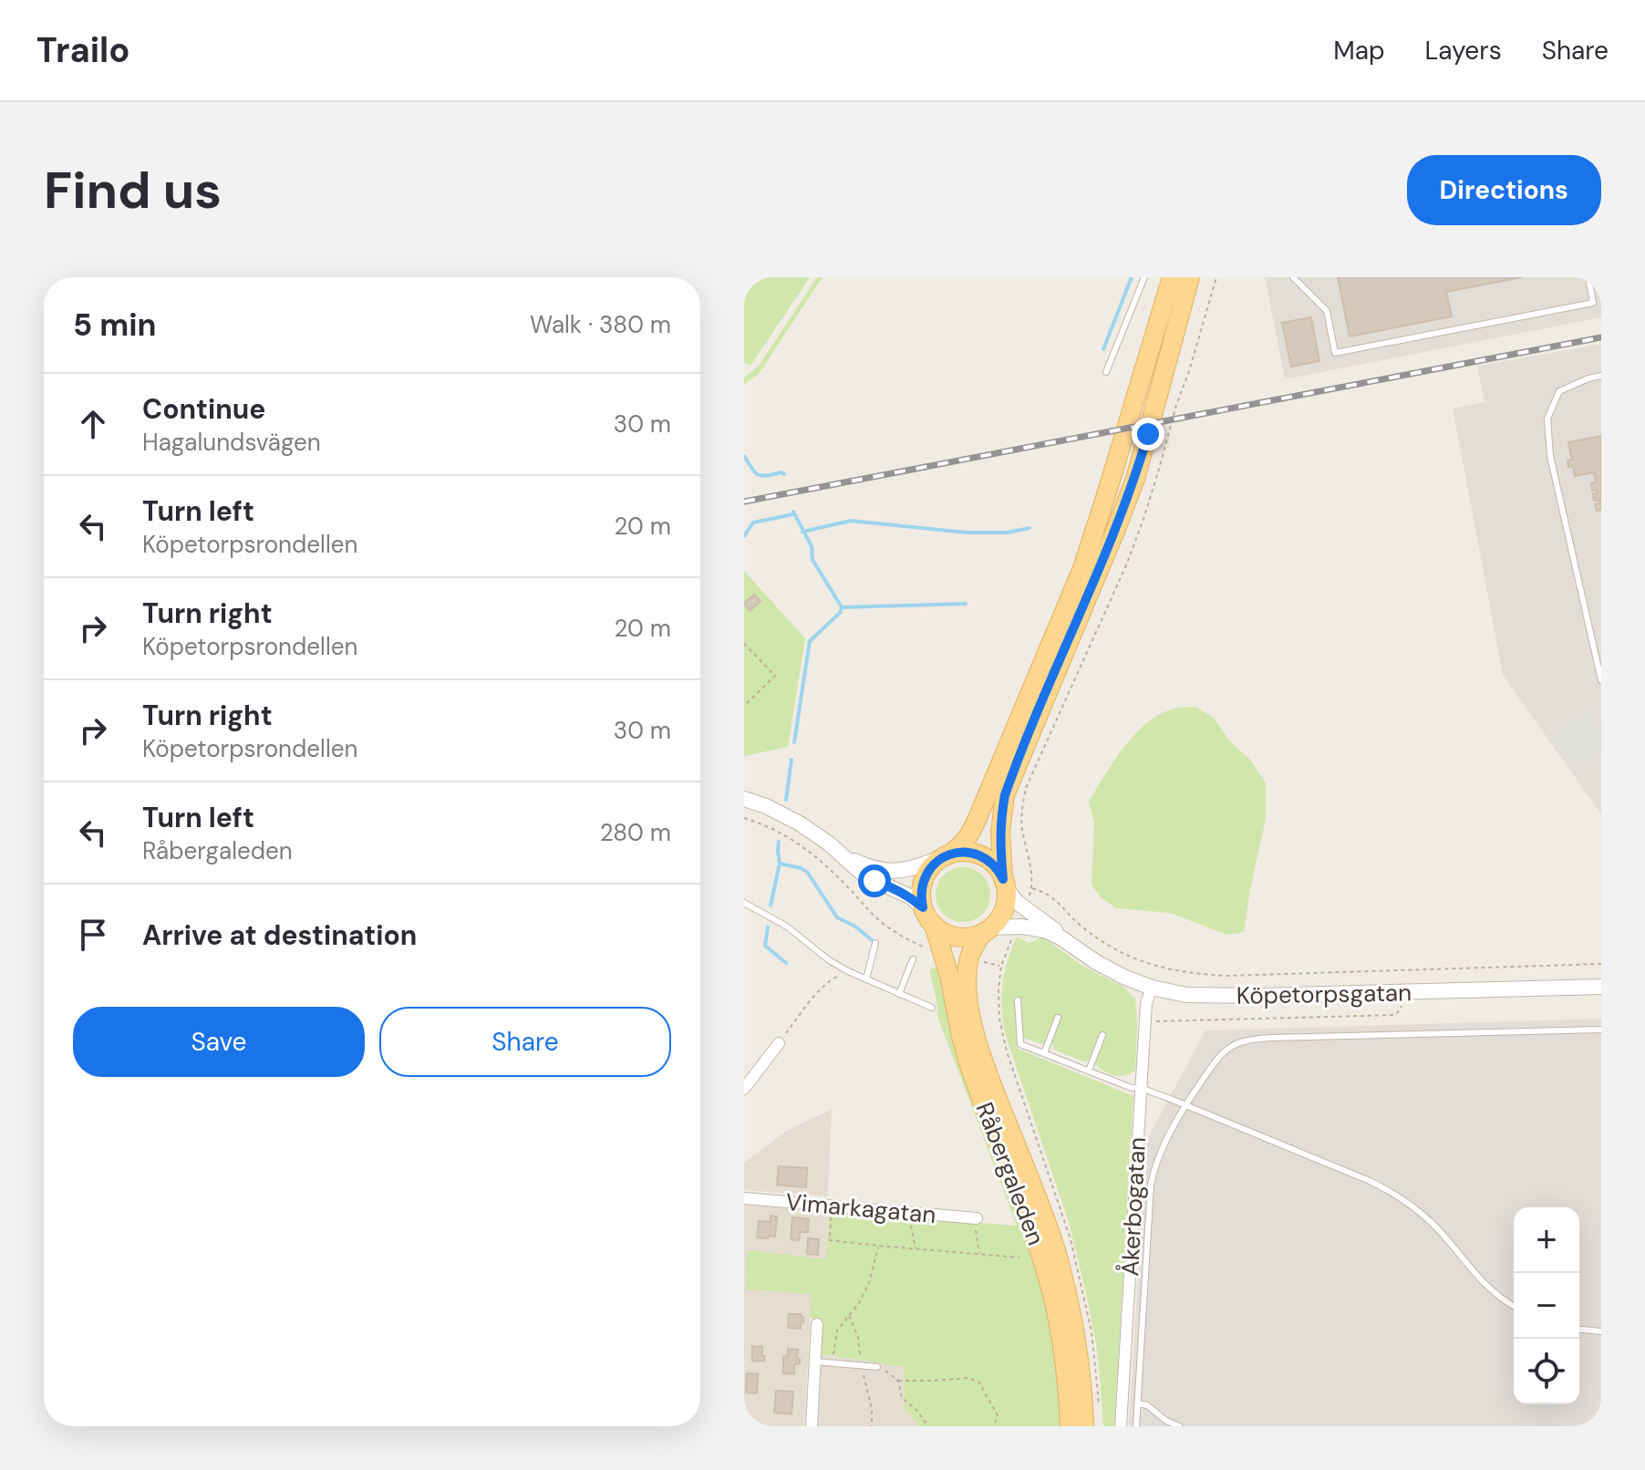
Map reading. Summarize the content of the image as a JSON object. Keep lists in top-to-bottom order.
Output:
{
  "streets": {
    "main road": ["Råbergaleden"],
    "street": ["Köpetorpsgatan", "Åkerbogatan", "Vimarkagatan"]
  },
  "crossings": [
    ["Köpetorpsgatan", "Råbergaleden"],
    ["Köpetorpsgatan", "Åkerbogatan"]
  ],
  "page": {
    "header": "Trailo",
    "nav": ["Map", "Layers", "Share"],
    "buttons": [
      "Directions",
      ["Save", "Share"]
    ],
    "title": "Find us",
    "heading": ["5 min", "Walk · 380 m"],
    "list": [
      ["Continue", "Hagalundsvägen", "30 m"],
      ["Turn left", "Köpetorpsrondellen", "20 m"],
      ["Turn right", "Köpetorpsrondellen", "20 m"],
      ["Turn right", "Köpetorpsrondellen", "30 m"],
      ["Turn left", "Råbergaleden", "280 m"],
      "Arrive at destination"
    ],
    "map_buttons": ["+", "−"]
  }
}
